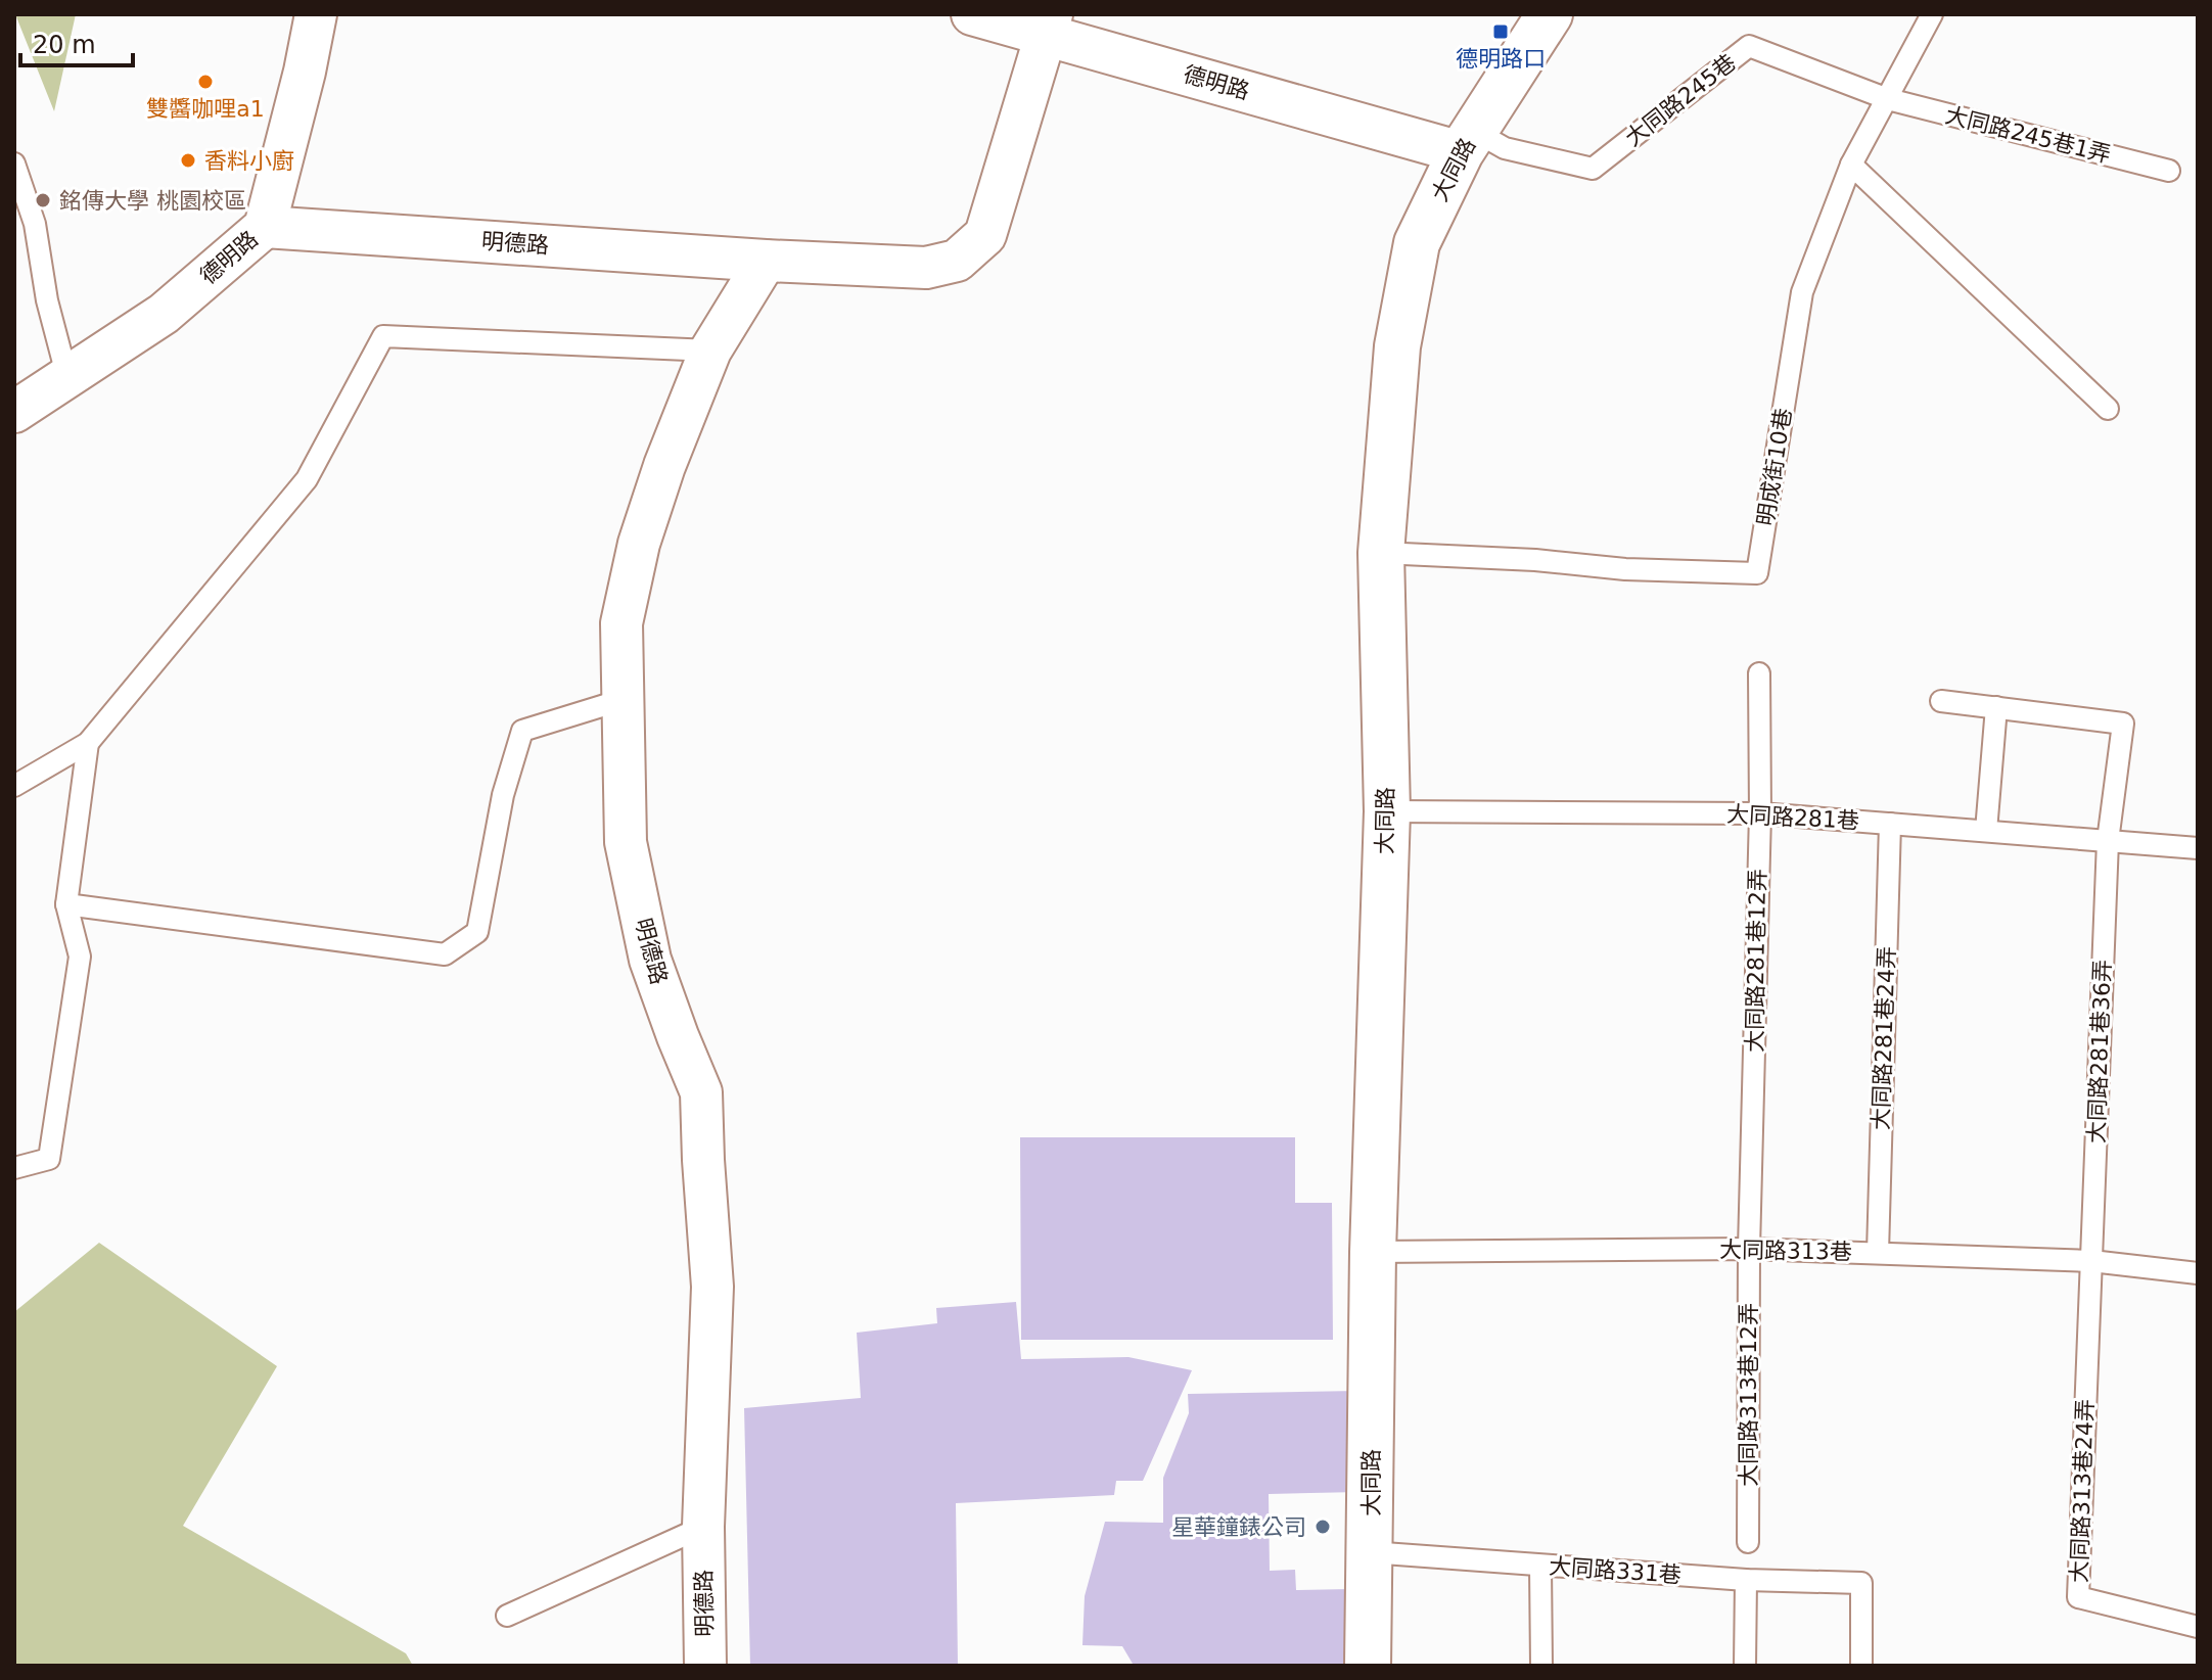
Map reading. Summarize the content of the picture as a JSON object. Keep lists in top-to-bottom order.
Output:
{
  "streets": {
    "street": ["德明路", "大同路", "明德路"],
    "lane": [
      "大同路245巷",
      "大同路245巷1弄",
      "明成街10巷",
      "大同路281巷",
      "大同路281巷12弄",
      "大同路281巷24弄",
      "大同路281巷36弄",
      "大同路313巷",
      "大同路313巷12弄",
      "大同路313巷24弄",
      "大同路331巷"
    ]
  },
  "crossings": [
    ["德明路", "大同路245巷"],
    ["德明路", "大同路"],
    ["德明路", "明德路"],
    ["大同路245巷", "大同路245巷1弄"],
    ["大同路245巷", "大同路"],
    ["大同路245巷", "明成街10巷"],
    ["大同路245巷1弄", "明成街10巷"],
    ["大同路", "明成街10巷"],
    ["大同路", "大同路281巷"],
    ["大同路", "大同路313巷"],
    ["大同路", "大同路331巷"],
    ["大同路281巷", "大同路281巷12弄"],
    ["大同路281巷", "大同路281巷24弄"],
    ["大同路281巷", "大同路281巷36弄"],
    ["大同路281巷12弄", "大同路313巷"],
    ["大同路281巷12弄", "大同路313巷12弄"],
    ["大同路281巷24弄", "大同路313巷"],
    ["大同路281巷36弄", "大同路313巷"],
    ["大同路281巷36弄", "大同路313巷24弄"],
    ["大同路313巷", "大同路313巷12弄"],
    ["大同路313巷", "大同路313巷24弄"]
  ],
  "places": {
    "transit": ["德明路口"],
    "other": [
      "雙醬咖哩a1",
      "香料小廚",
      "銘傳大學 桃園校區",
      "星華鐘錶公司"
    ]
  },
  "scale_bar": "20 m"
}
